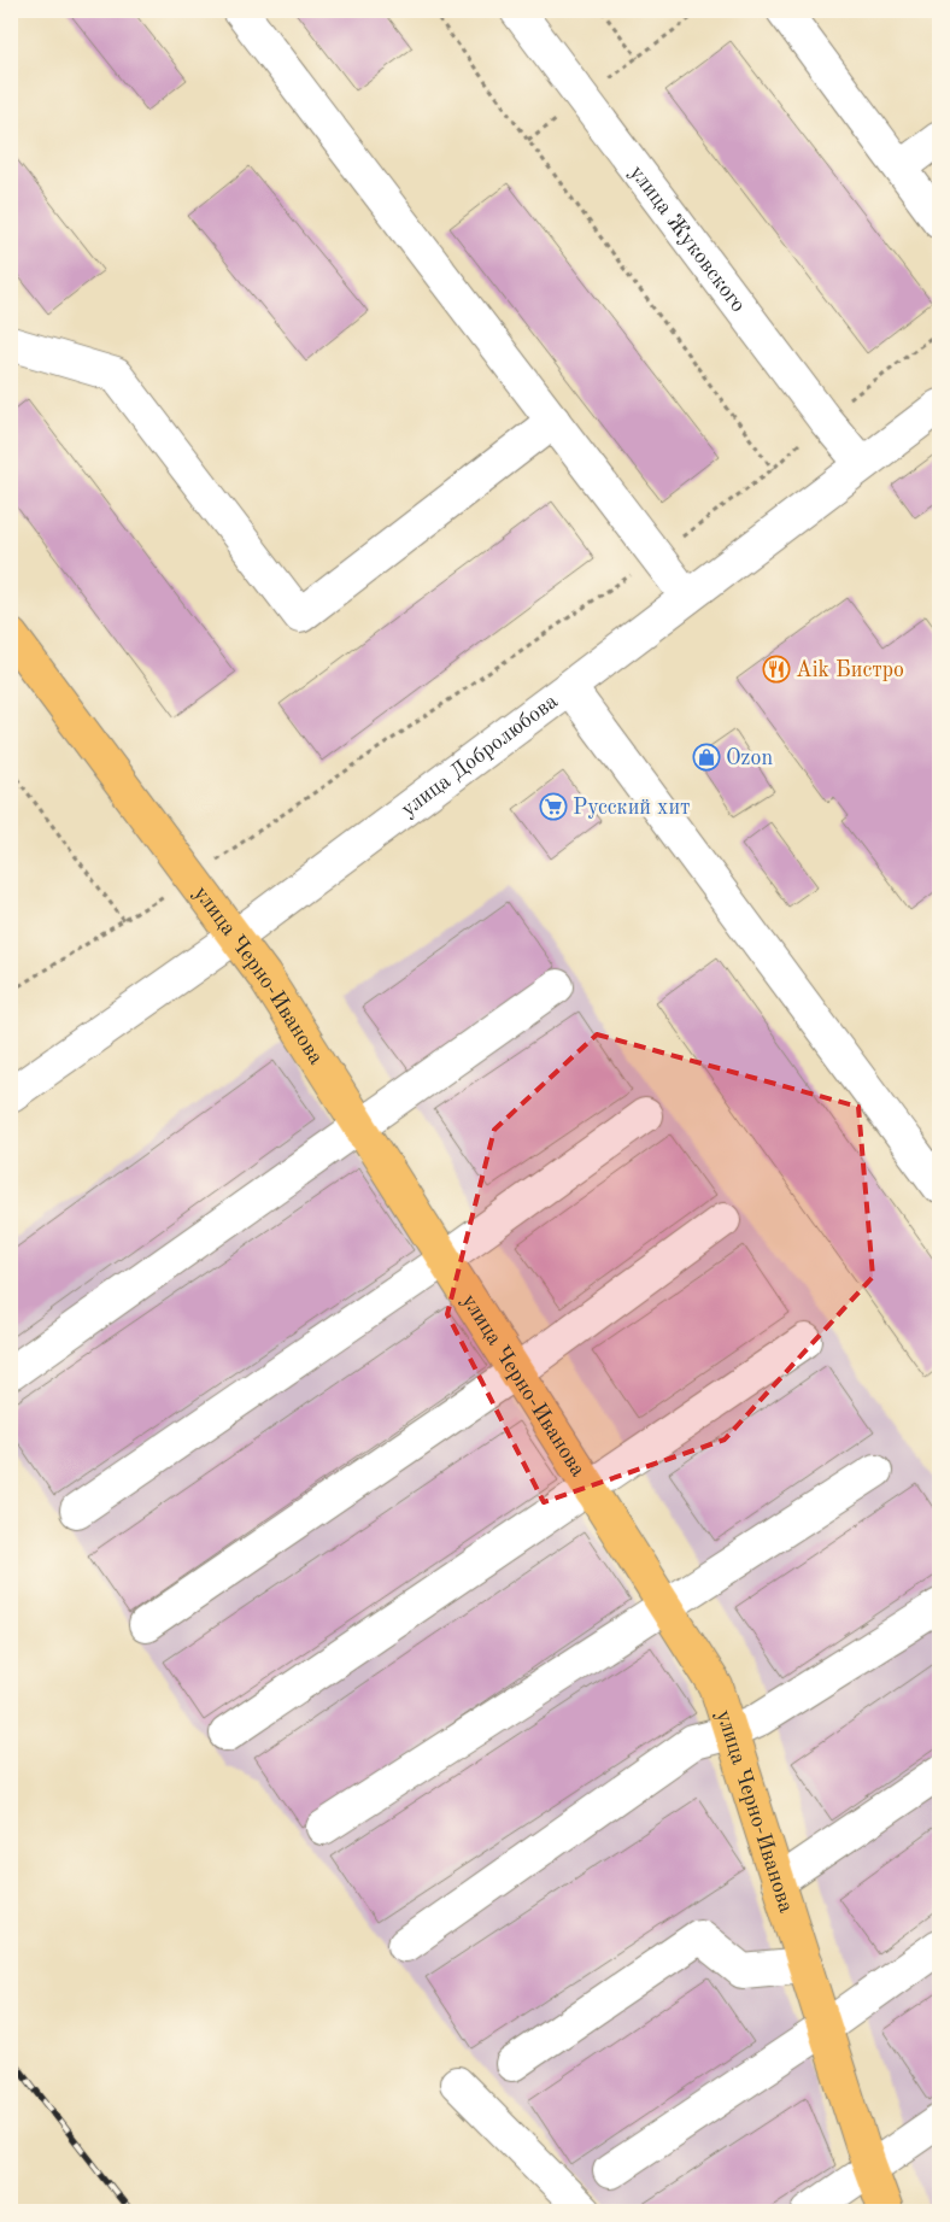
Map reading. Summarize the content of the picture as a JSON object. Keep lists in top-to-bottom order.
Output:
{
  "streets": {
    "main road": ["улица Черно-Иванова"],
    "street": ["улица Жуковского", "улица Добролюбова"]
  },
  "crossings": [
    ["улица Жуковского", "улица Добролюбова"],
    ["улица Добролюбова", "улица Черно-Иванова"]
  ],
  "places": {
    "restaurant": ["Aik Бистро"],
    "shop": ["Ozon"],
    "supermarket": ["Русский хит"]
  }
}
